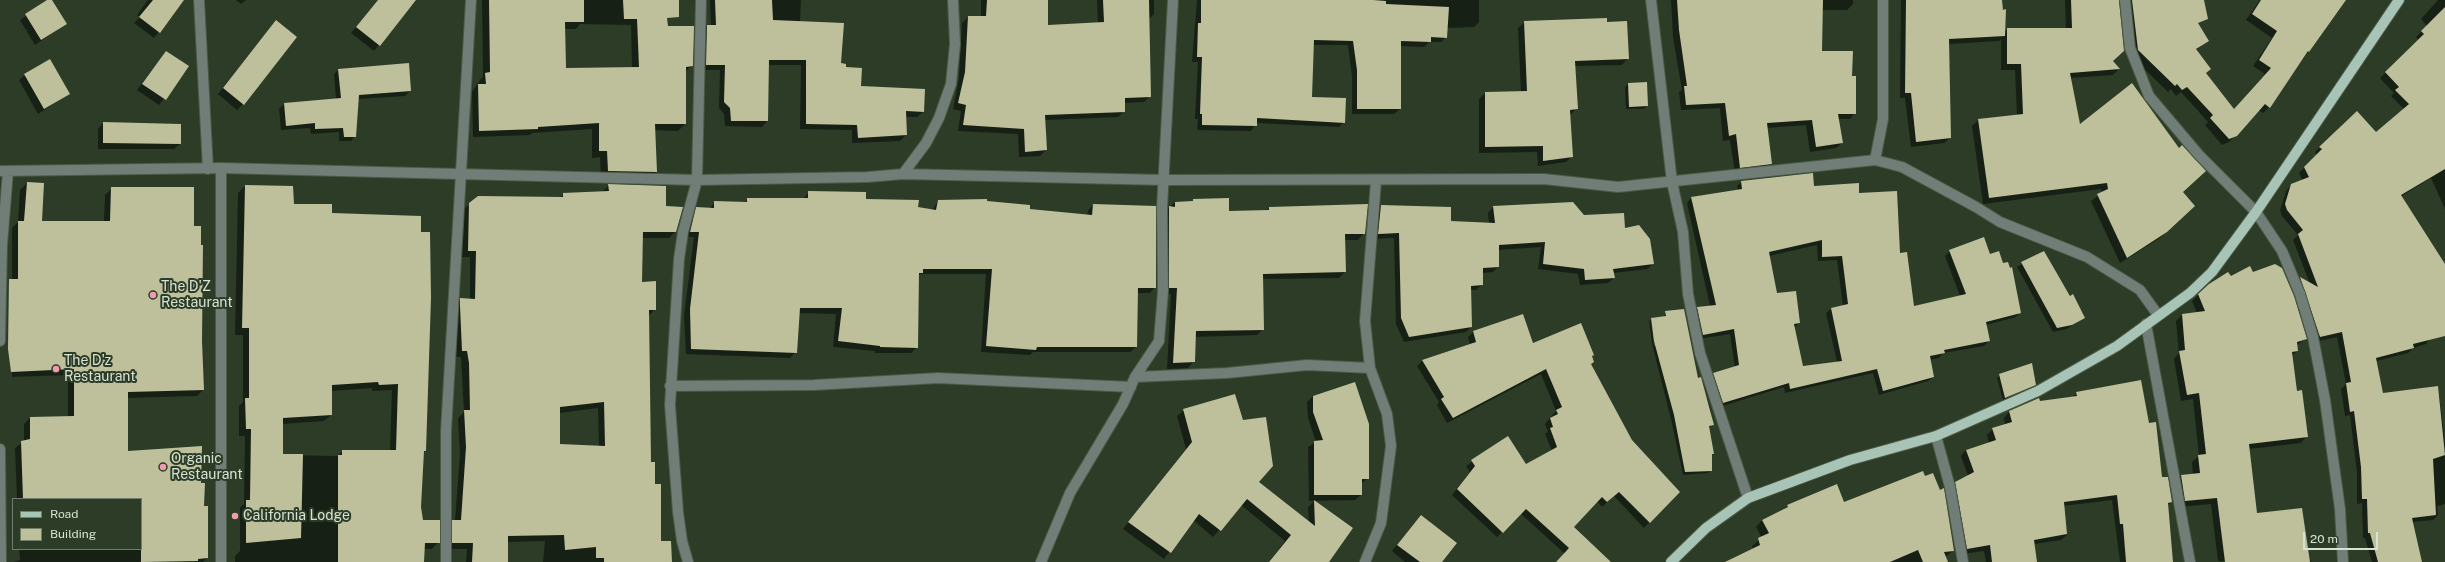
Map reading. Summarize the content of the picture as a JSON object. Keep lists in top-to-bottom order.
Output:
{
  "places": [
    "The D'Z Restaurant",
    "The D'z Restaurant",
    "Organic Restaurant",
    "California Lodge"
  ],
  "legend": ["Road", "Building"],
  "scale_bar": "20 m"
}
